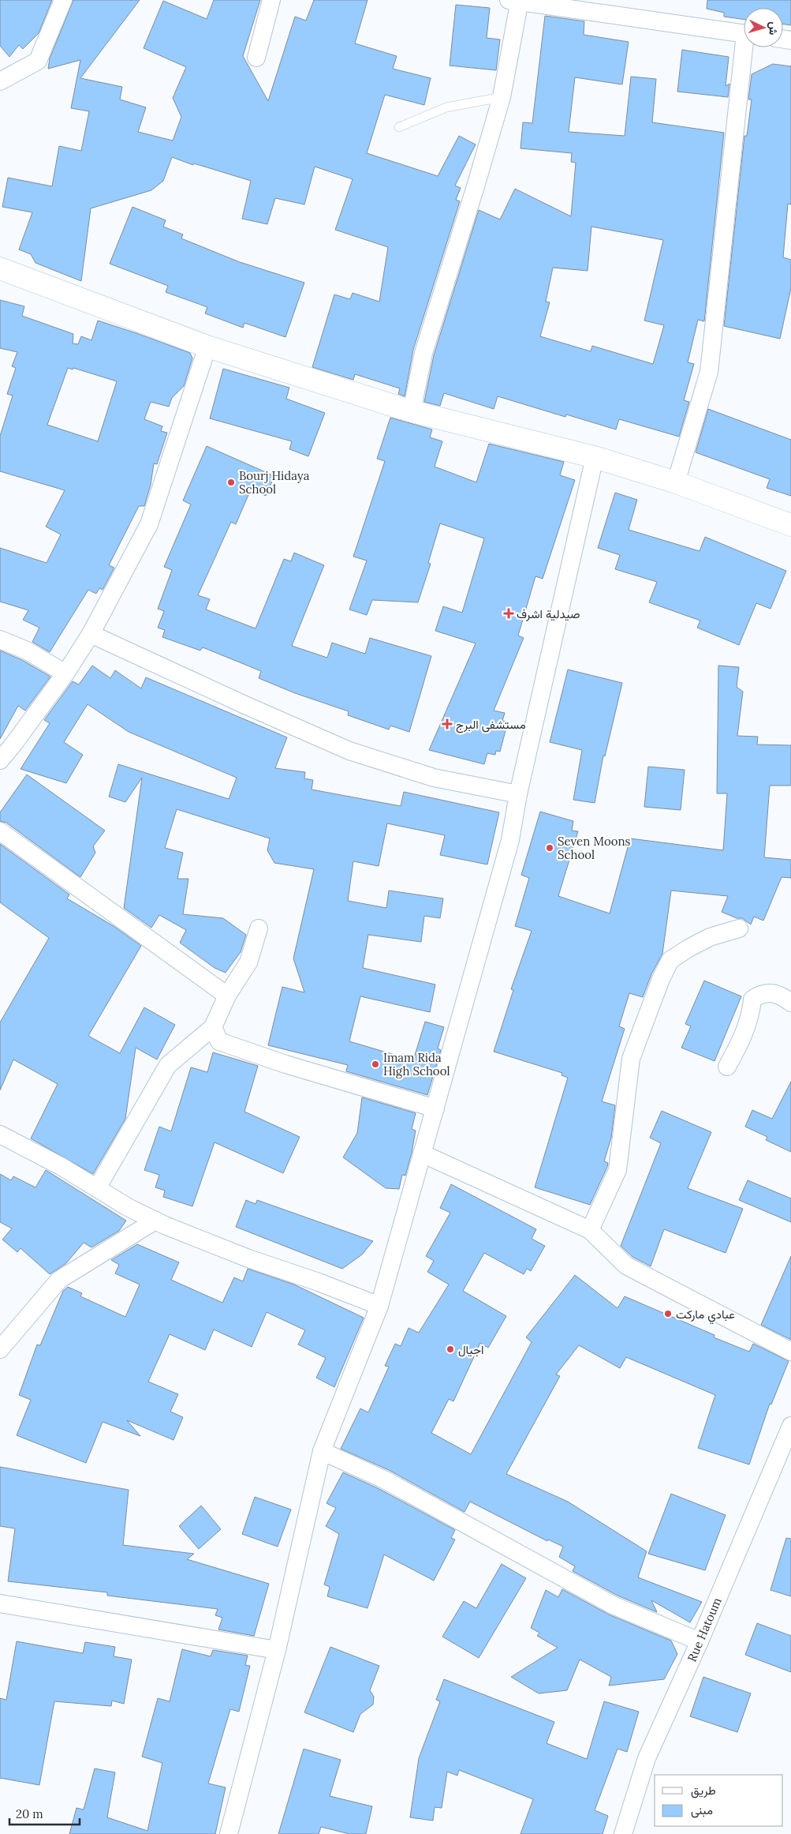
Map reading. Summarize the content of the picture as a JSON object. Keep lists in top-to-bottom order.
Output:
{
  "streets": {
    "street": ["Rue Hatoum"]
  },
  "places": {
    "other": [
      "Bourj Hidaya School",
      "Seven Moons School",
      "Imam Rida High School",
      "عبادي ماركت",
      "اجيال"
    ],
    "health": ["صيدلية اشرف", "مستشفى البرج"]
  },
  "legend": ["طريق", "مبنى"],
  "scale_bar": "20 m",
  "north": "right"
}
